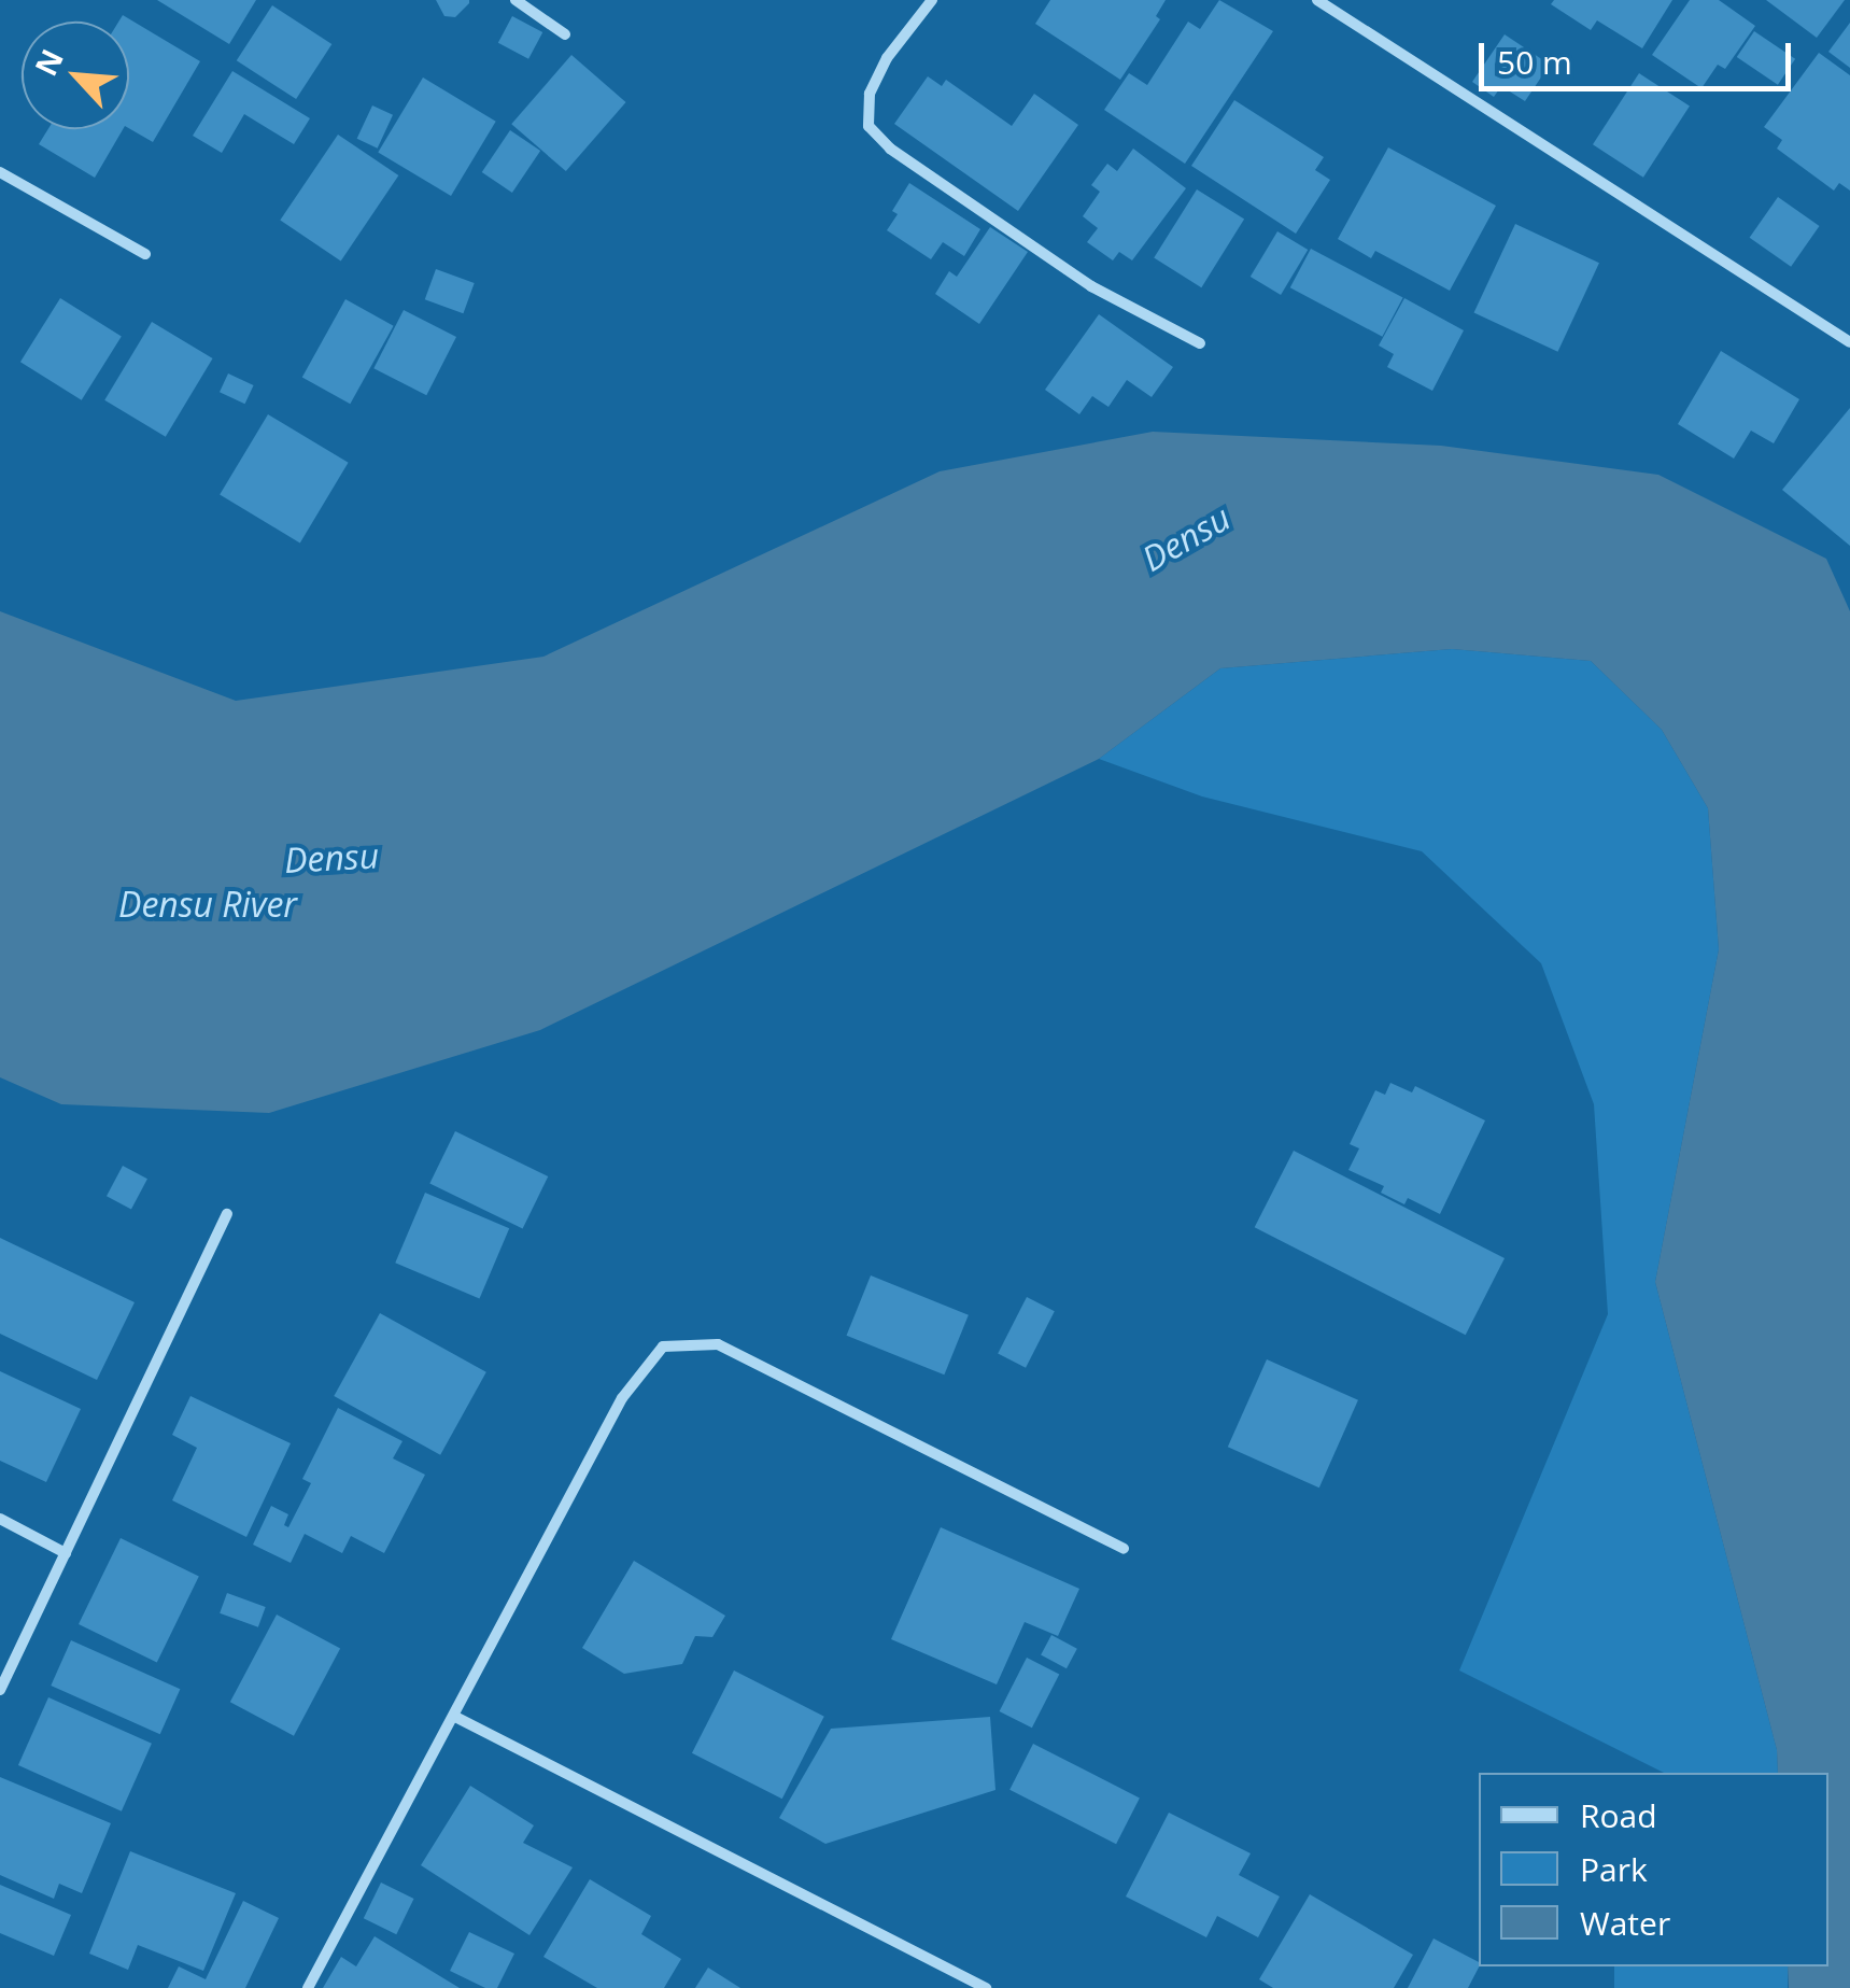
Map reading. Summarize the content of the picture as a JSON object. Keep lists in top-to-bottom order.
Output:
{
  "water": ["Densu", "Densu River"],
  "legend": ["Road", "Park", "Water"],
  "scale_bar": "50 m",
  "north": "top left"
}
